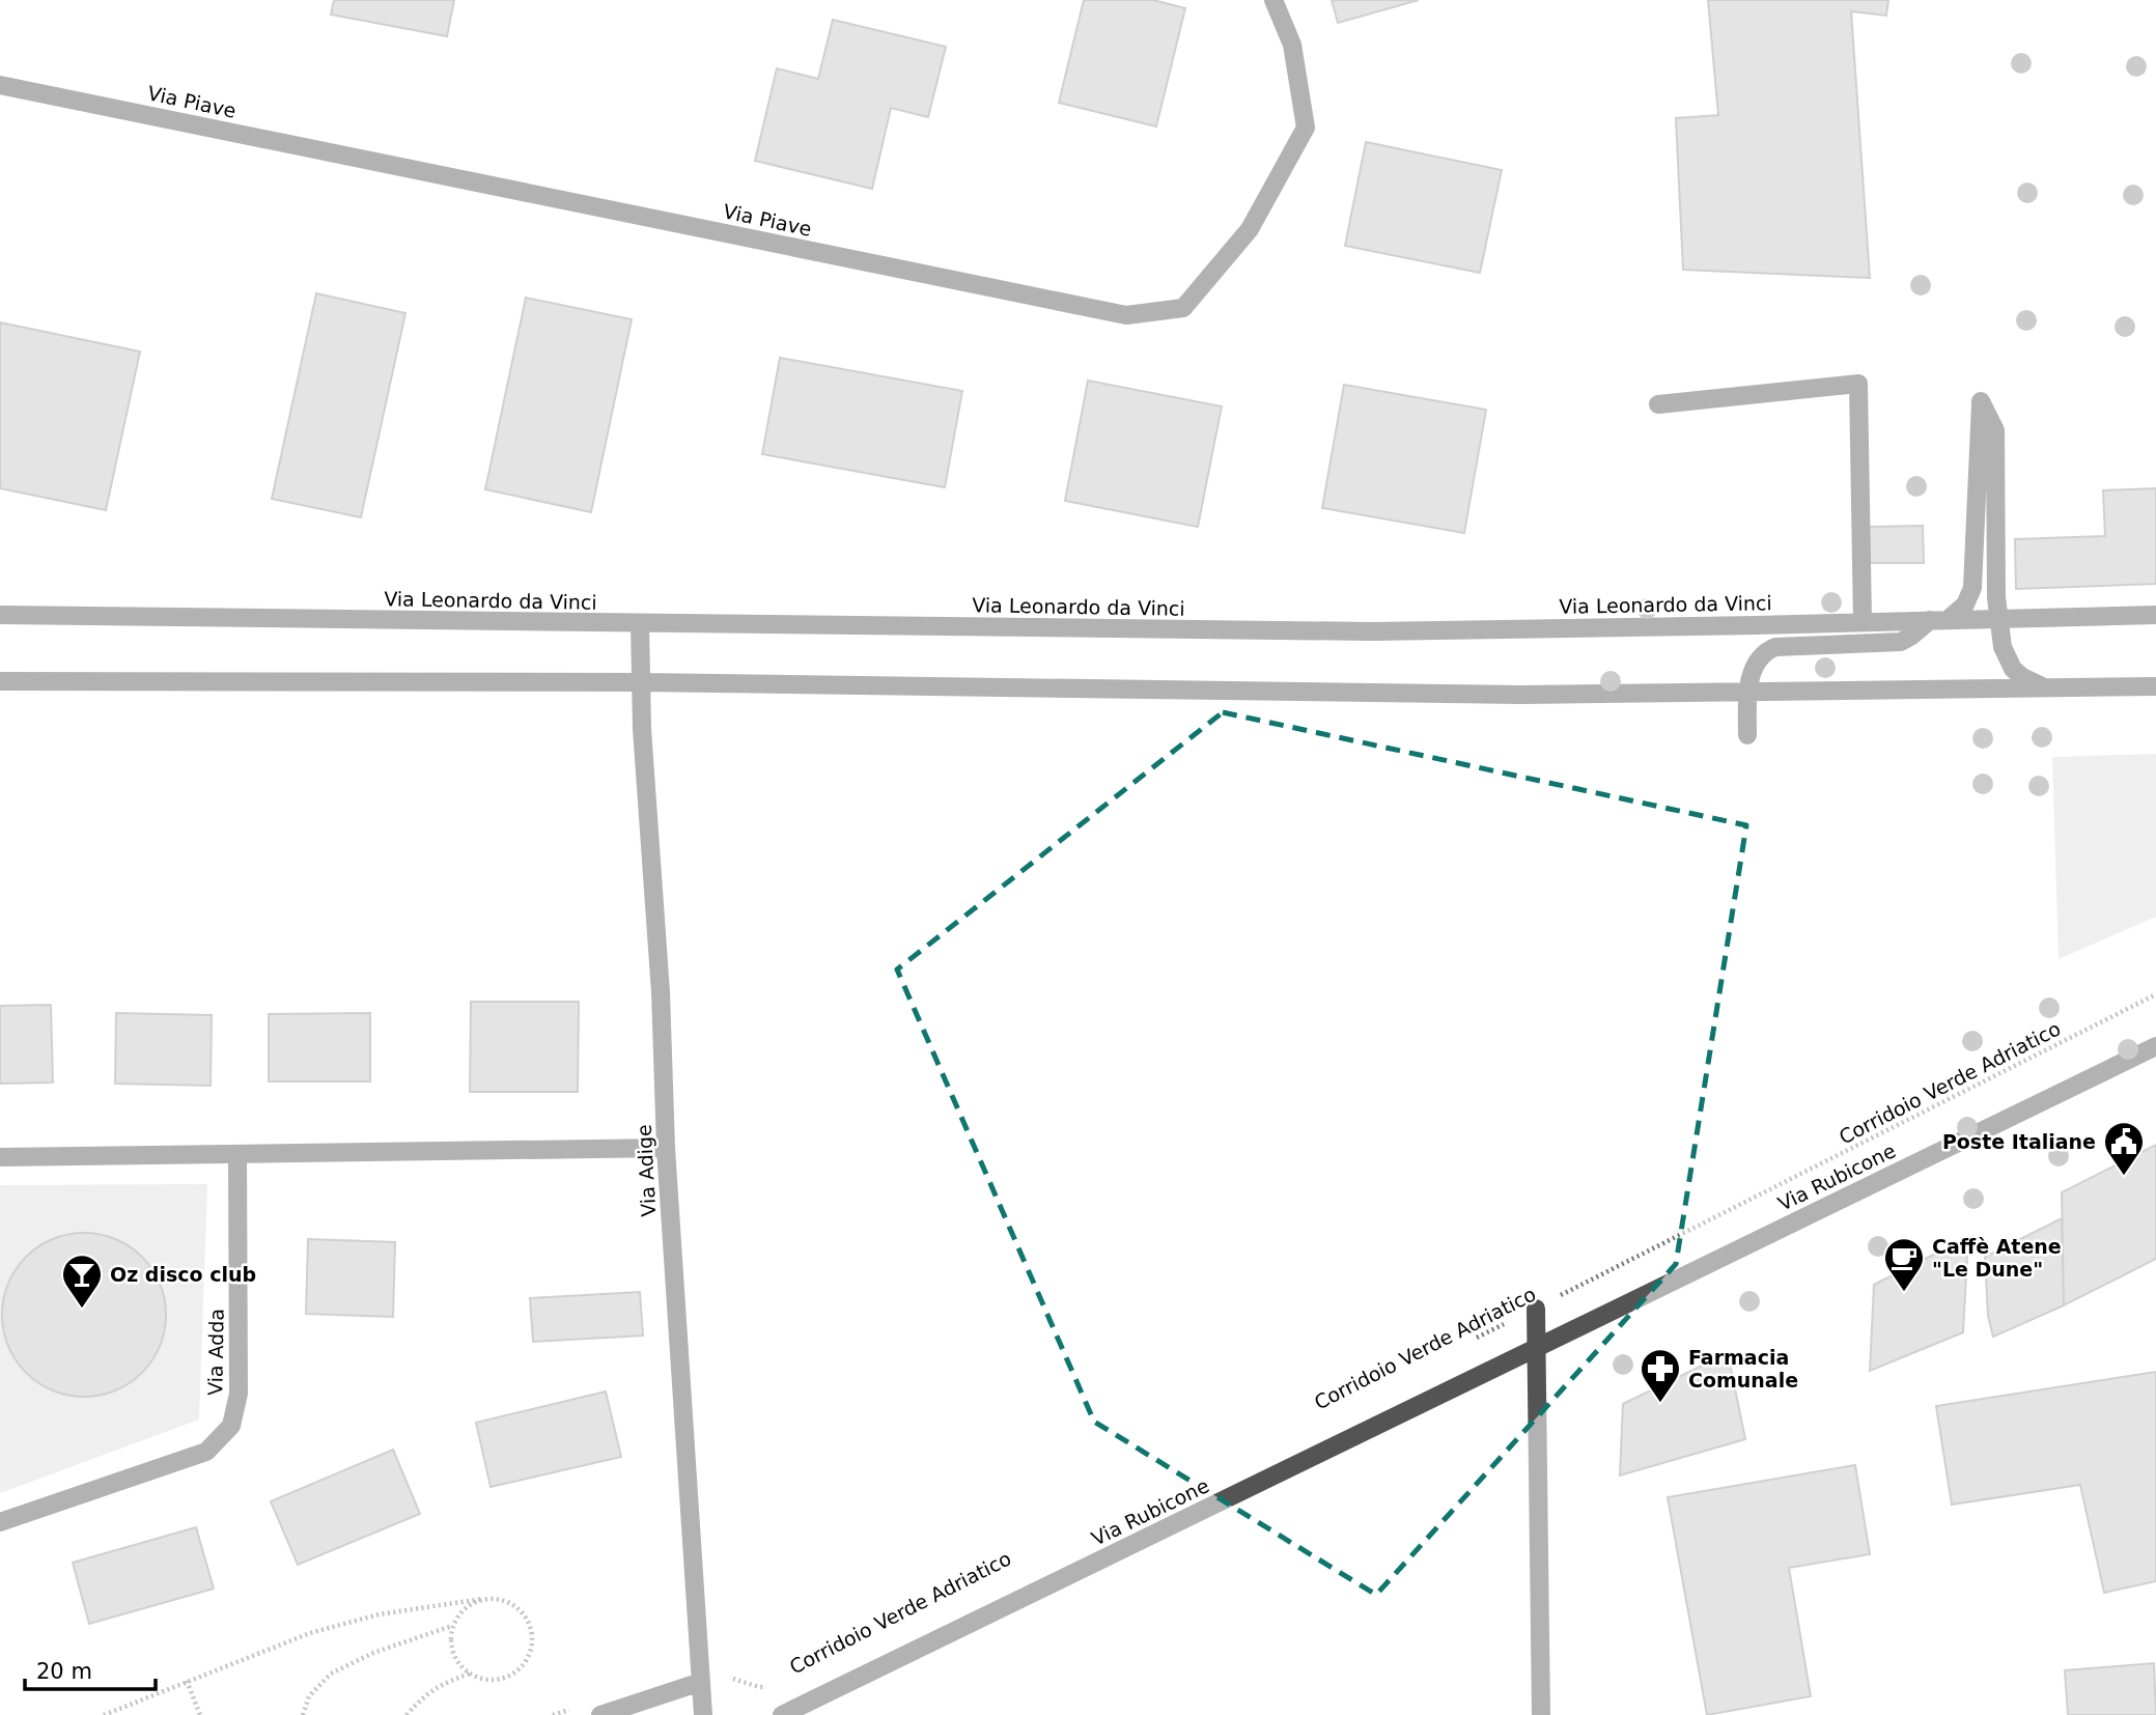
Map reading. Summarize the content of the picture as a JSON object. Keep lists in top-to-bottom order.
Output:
{
  "streets": {
    "street": [
      "Via Piave",
      "Via Leonardo da Vinci",
      "Via Adige",
      "Via Rubicone",
      "Via Adda"
    ],
    "path": ["Corridoio Verde Adriatico"]
  },
  "crossings": [
    ["Via Leonardo da Vinci", "Via Adige"],
    ["Corridoio Verde Adriatico", "Via Adige"]
  ],
  "places": {
    "public building": ["Poste Italiane"],
    "cafe": ["Caffè Atene \"Le Dune\""],
    "bar": ["Oz disco club"],
    "pharmacy": ["Farmacia Comunale"]
  },
  "scale_bar": "20 m"
}
